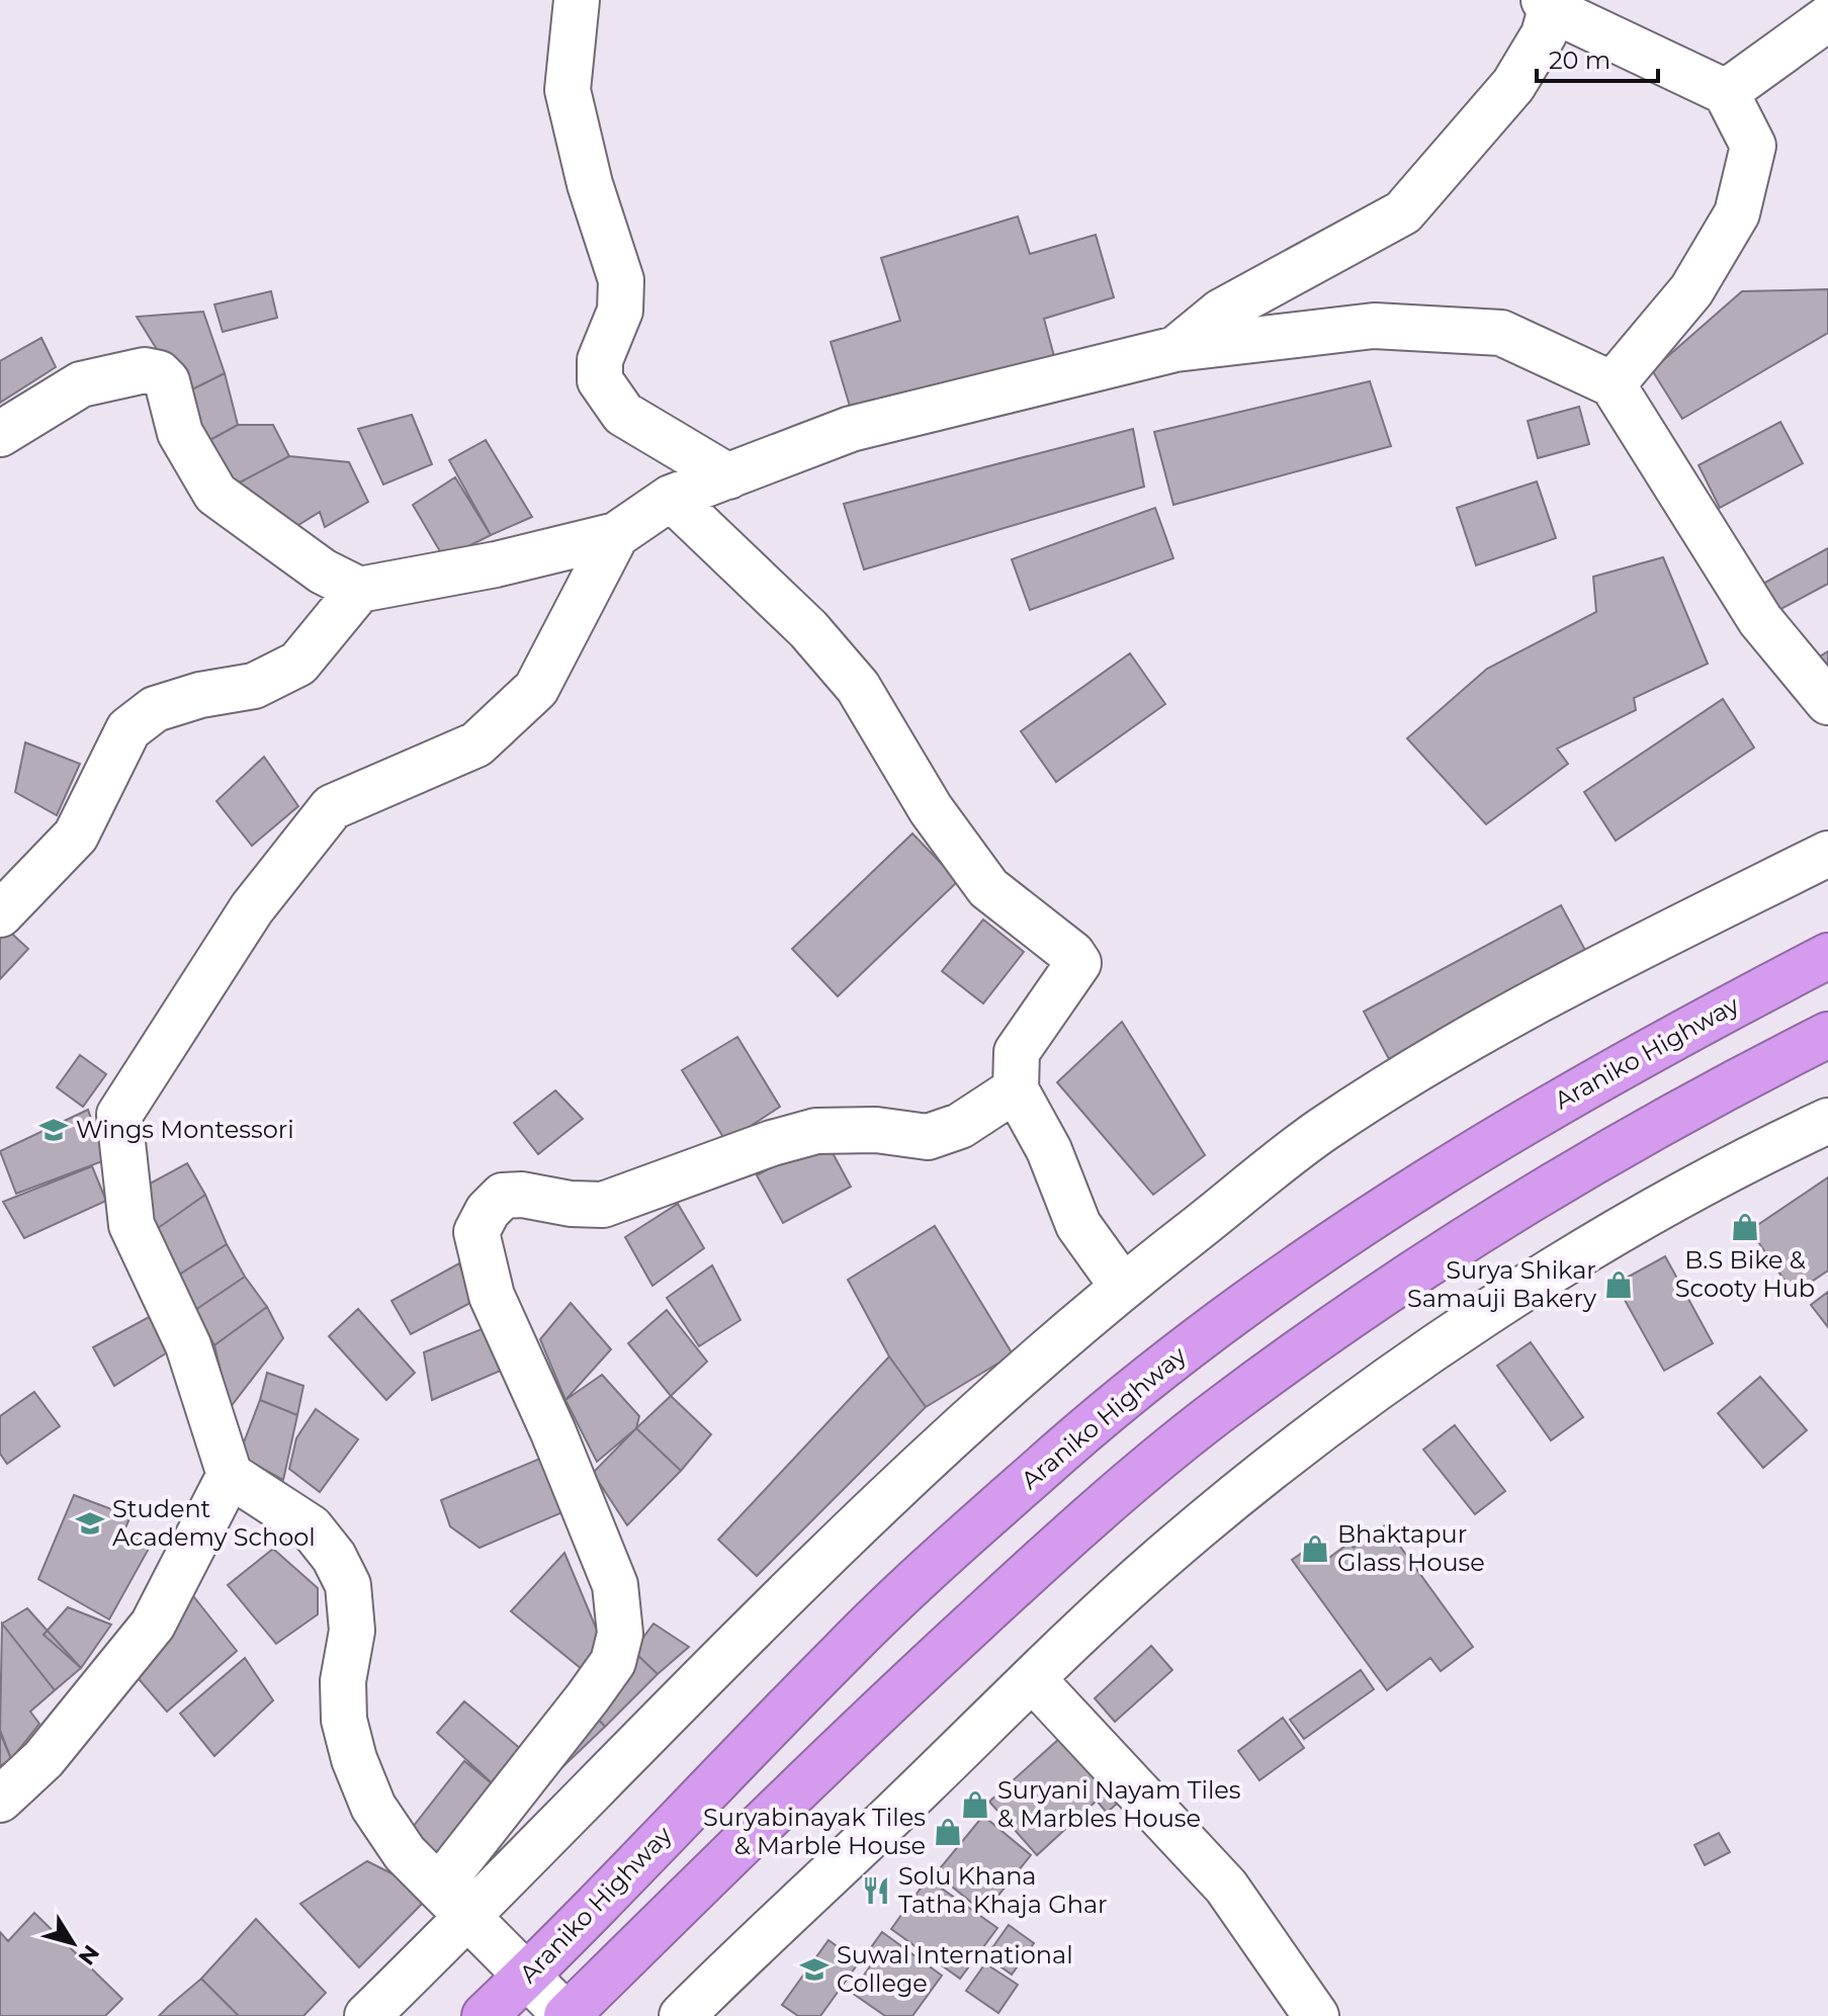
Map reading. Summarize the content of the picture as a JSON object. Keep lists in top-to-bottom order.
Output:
{
  "streets": {
    "highway": ["Araniko Highway"]
  },
  "places": {
    "school or university": ["Wings Montessori", "Student Academy School", "Suwal International College"],
    "shop": [
      "B.S Bike & Scooty Hub",
      "Surya Shikar Samauji Bakery",
      "Bhaktapur Glass House",
      "Suryani Nayam Tiles & Marbles House",
      "Suryabinayak Tiles & Marble House"
    ],
    "restaurant": ["Solu Khana Tatha Khaja Ghar"]
  },
  "scale_bar": "20 m",
  "north": "bottom right"
}
